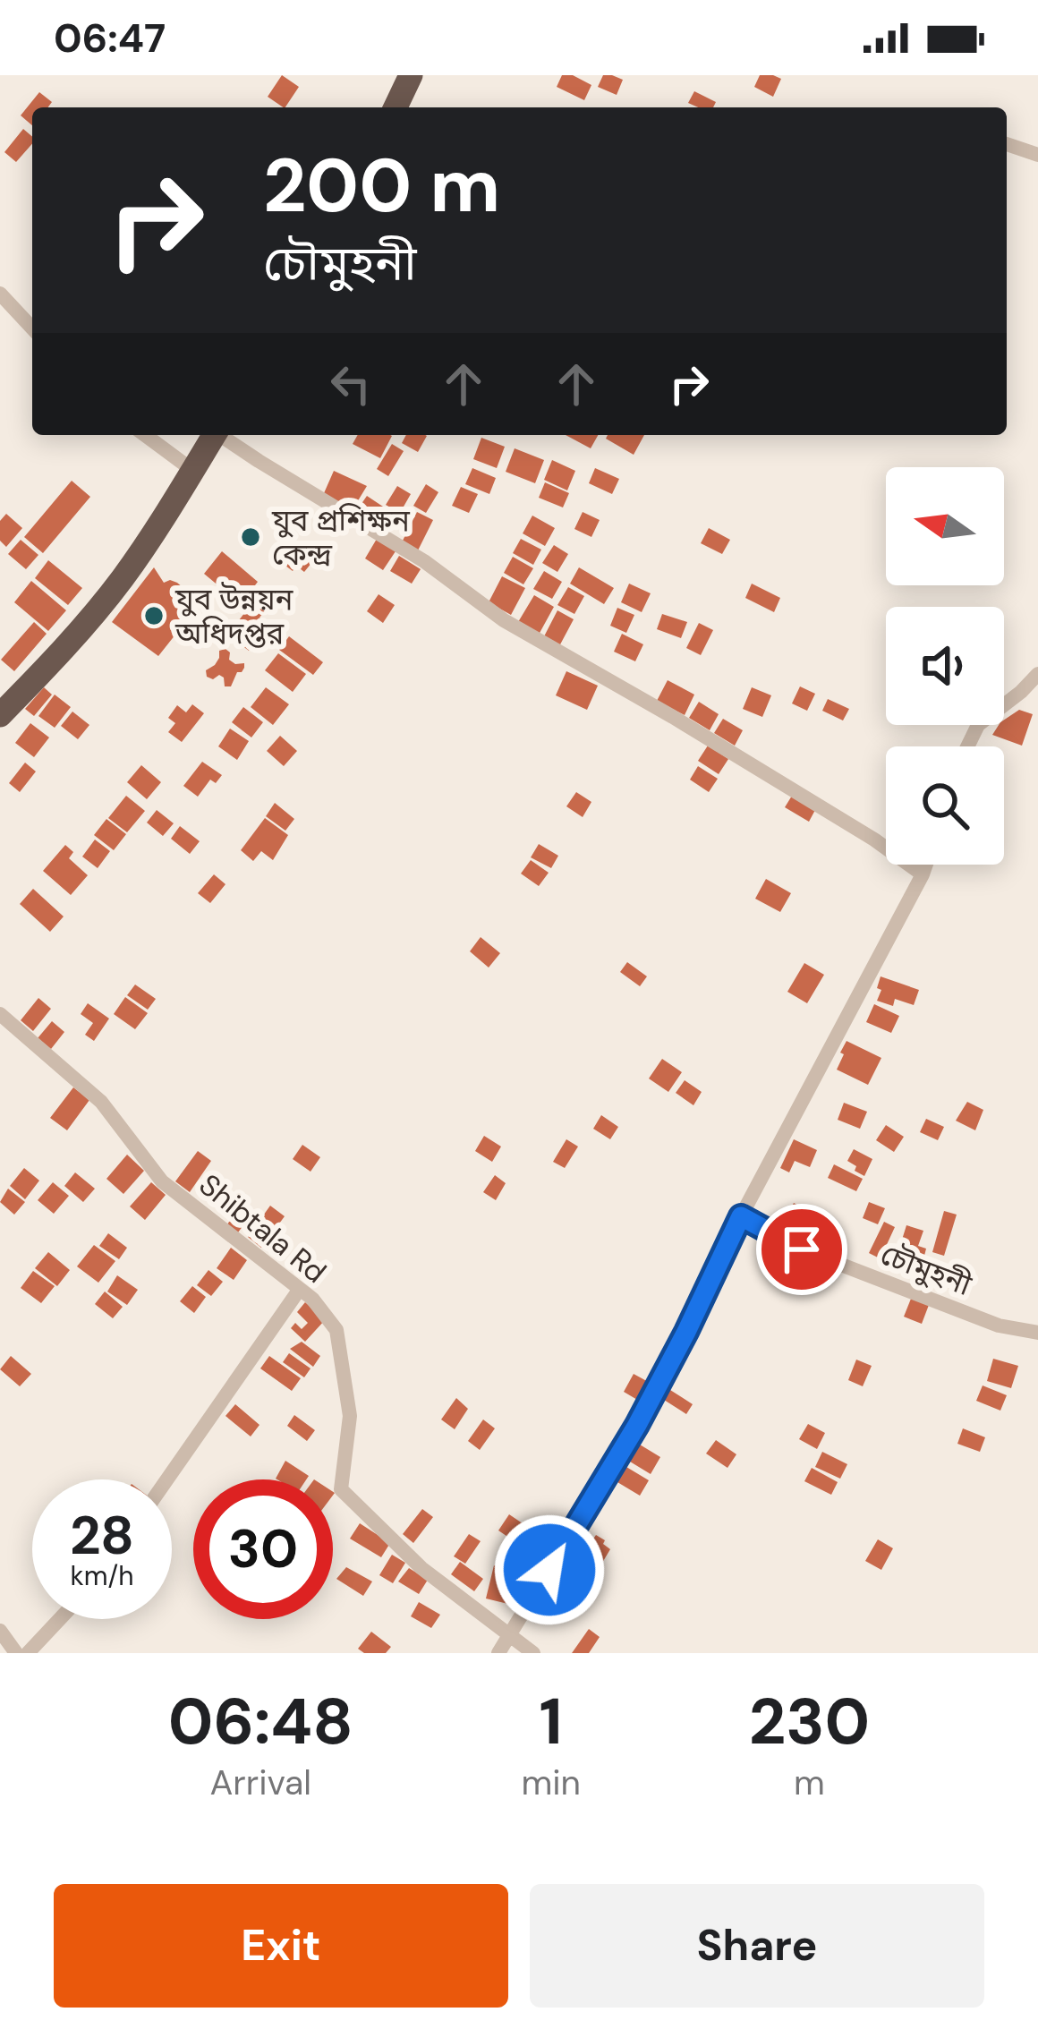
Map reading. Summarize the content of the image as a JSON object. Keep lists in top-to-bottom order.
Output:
{
  "streets": {
    "street": ["Shibtala Rd", "চৌমুহনী"]
  },
  "places": ["যুব প্রশিক্ষন কেন্দ্র", "যুব উন্নয়ন অধিদপ্তর"],
  "north": "left",
  "page": {
    "status": "06:47",
    "turn": ["200 m", "চৌমুহনী"],
    "speed": "28 km/h",
    "limit": "30",
    "eta": [
      "06:48",
      "Arrival",
      "1",
      "min",
      "230",
      "m"
    ],
    "buttons": ["Exit", "Share"]
  }
}
